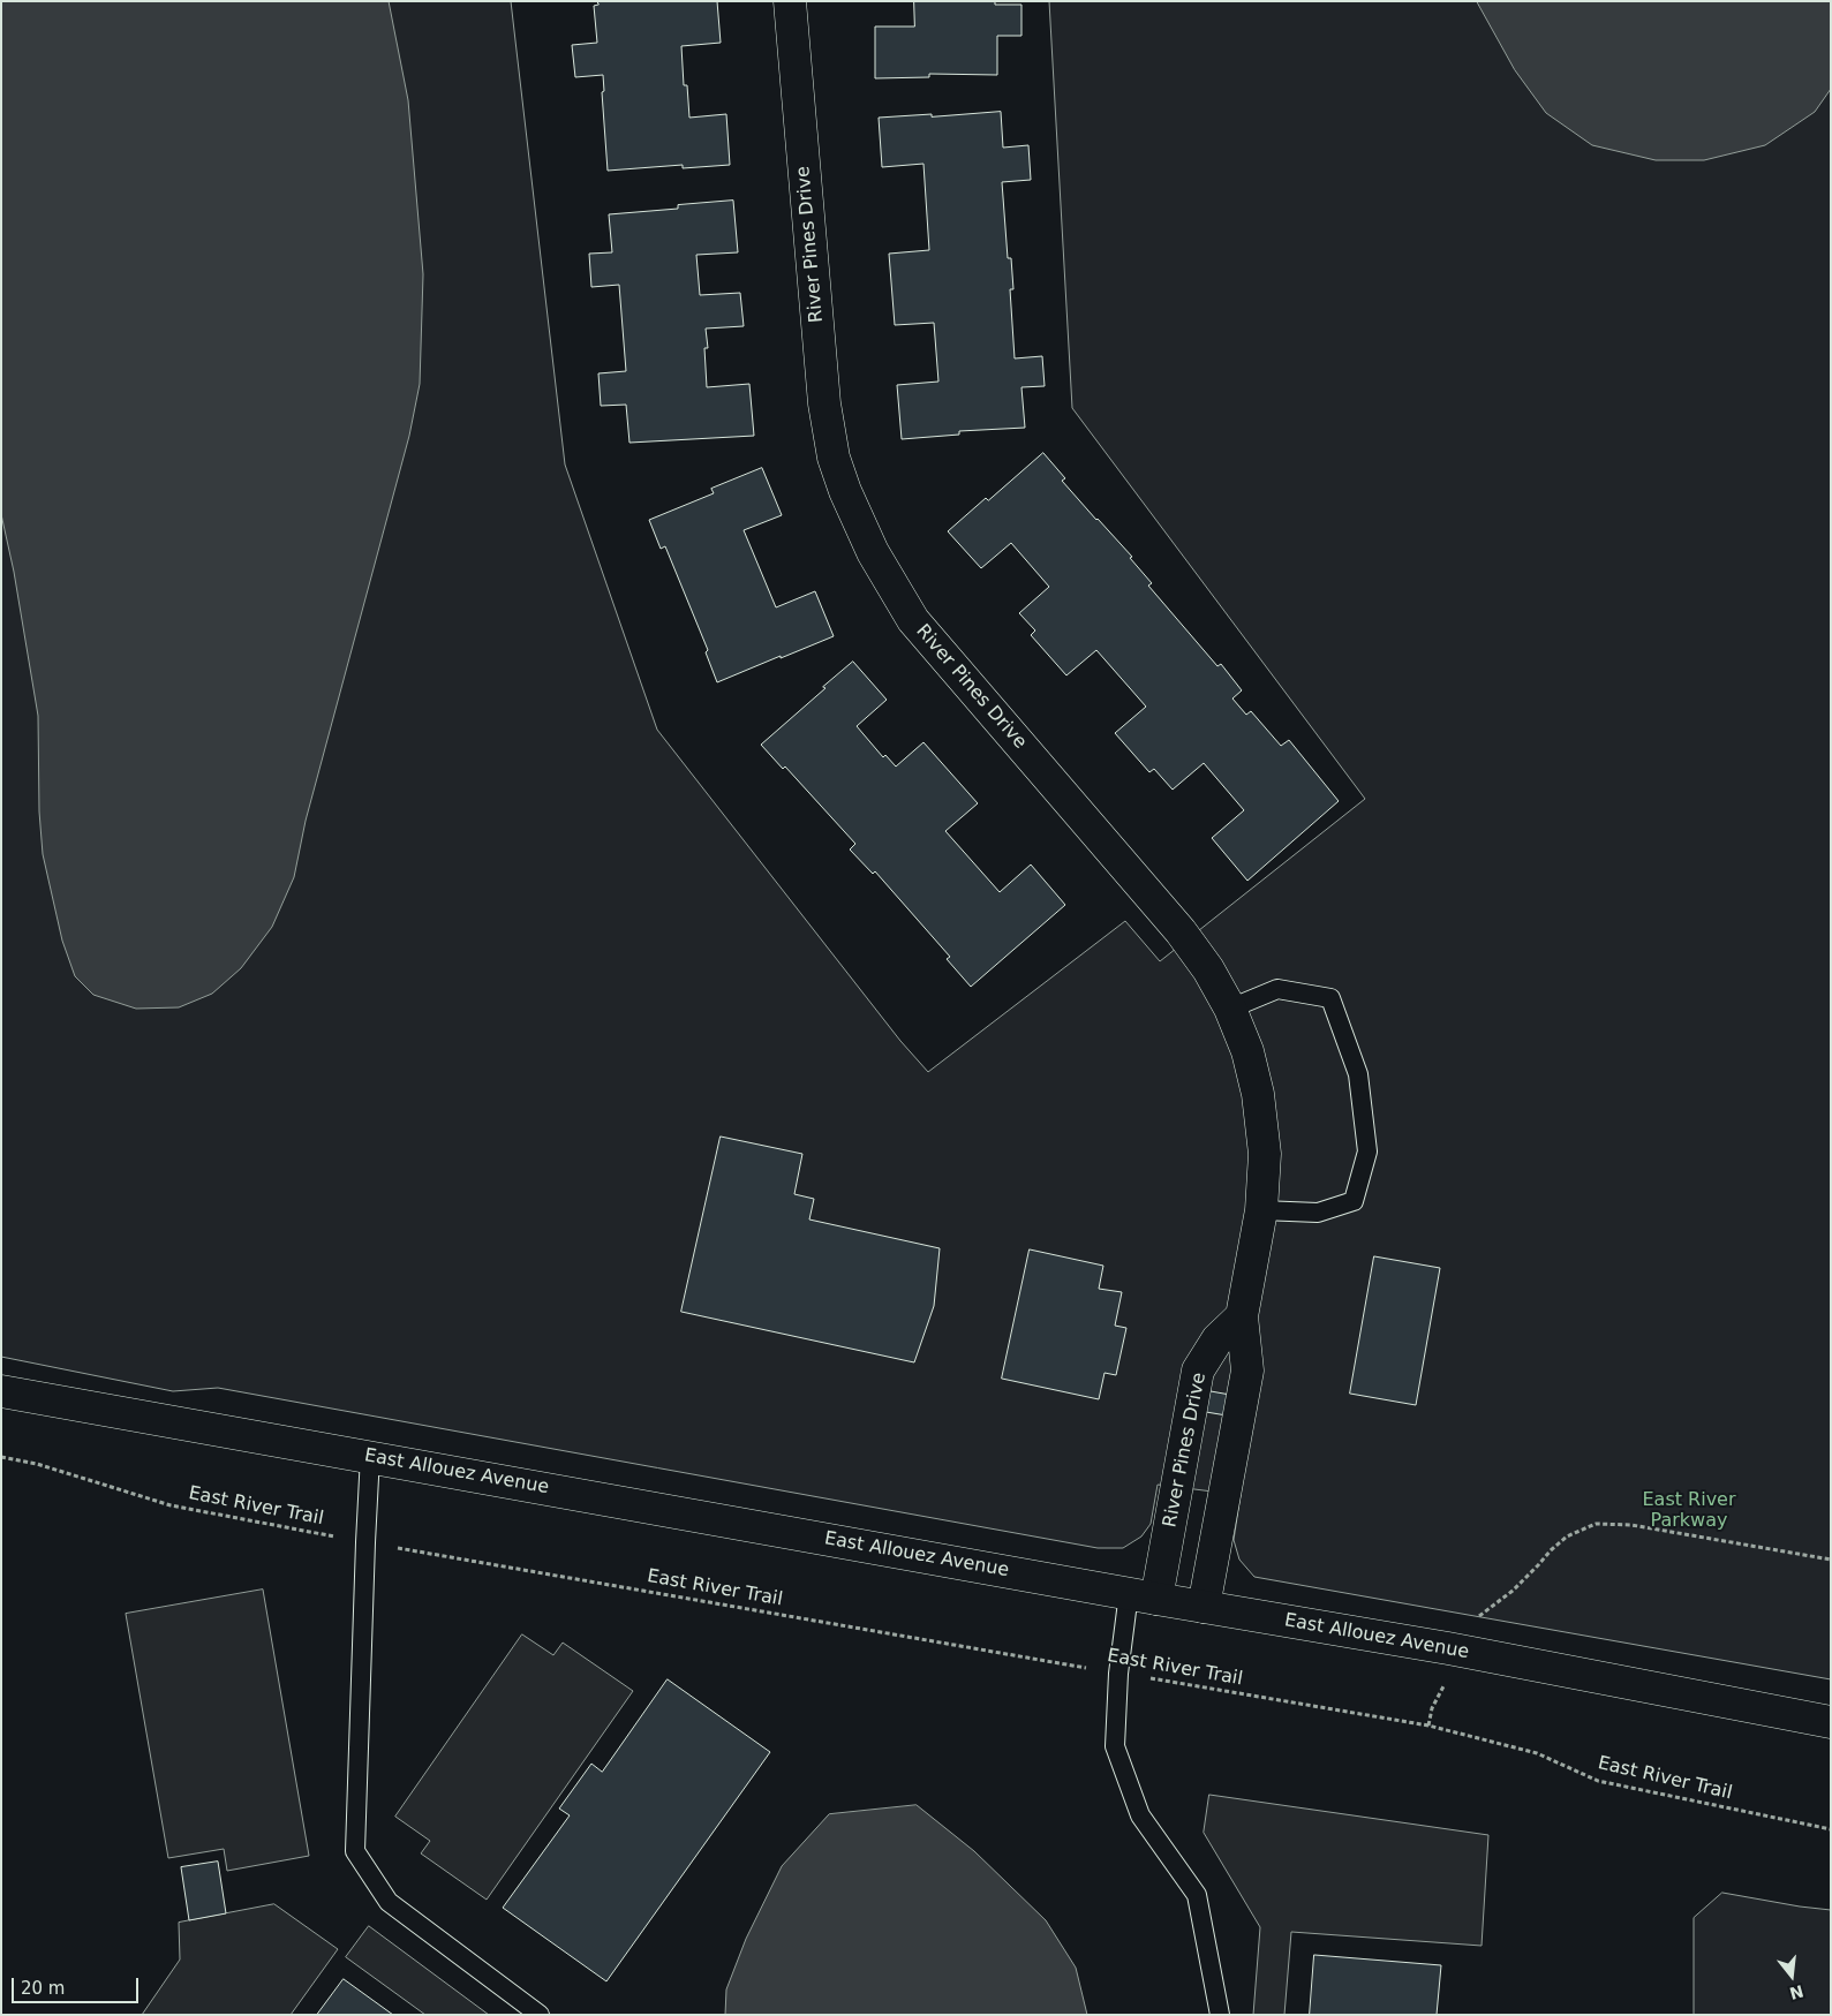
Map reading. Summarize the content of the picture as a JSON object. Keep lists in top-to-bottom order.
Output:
{
  "streets": {
    "street": ["River Pines Drive", "East Allouez Avenue"],
    "path": ["East River Trail"]
  },
  "crossings": [
    ["River Pines Drive", "East Allouez Avenue"]
  ],
  "parks": ["East River Parkway"],
  "scale_bar": "20 m",
  "north": "bottom"
}
